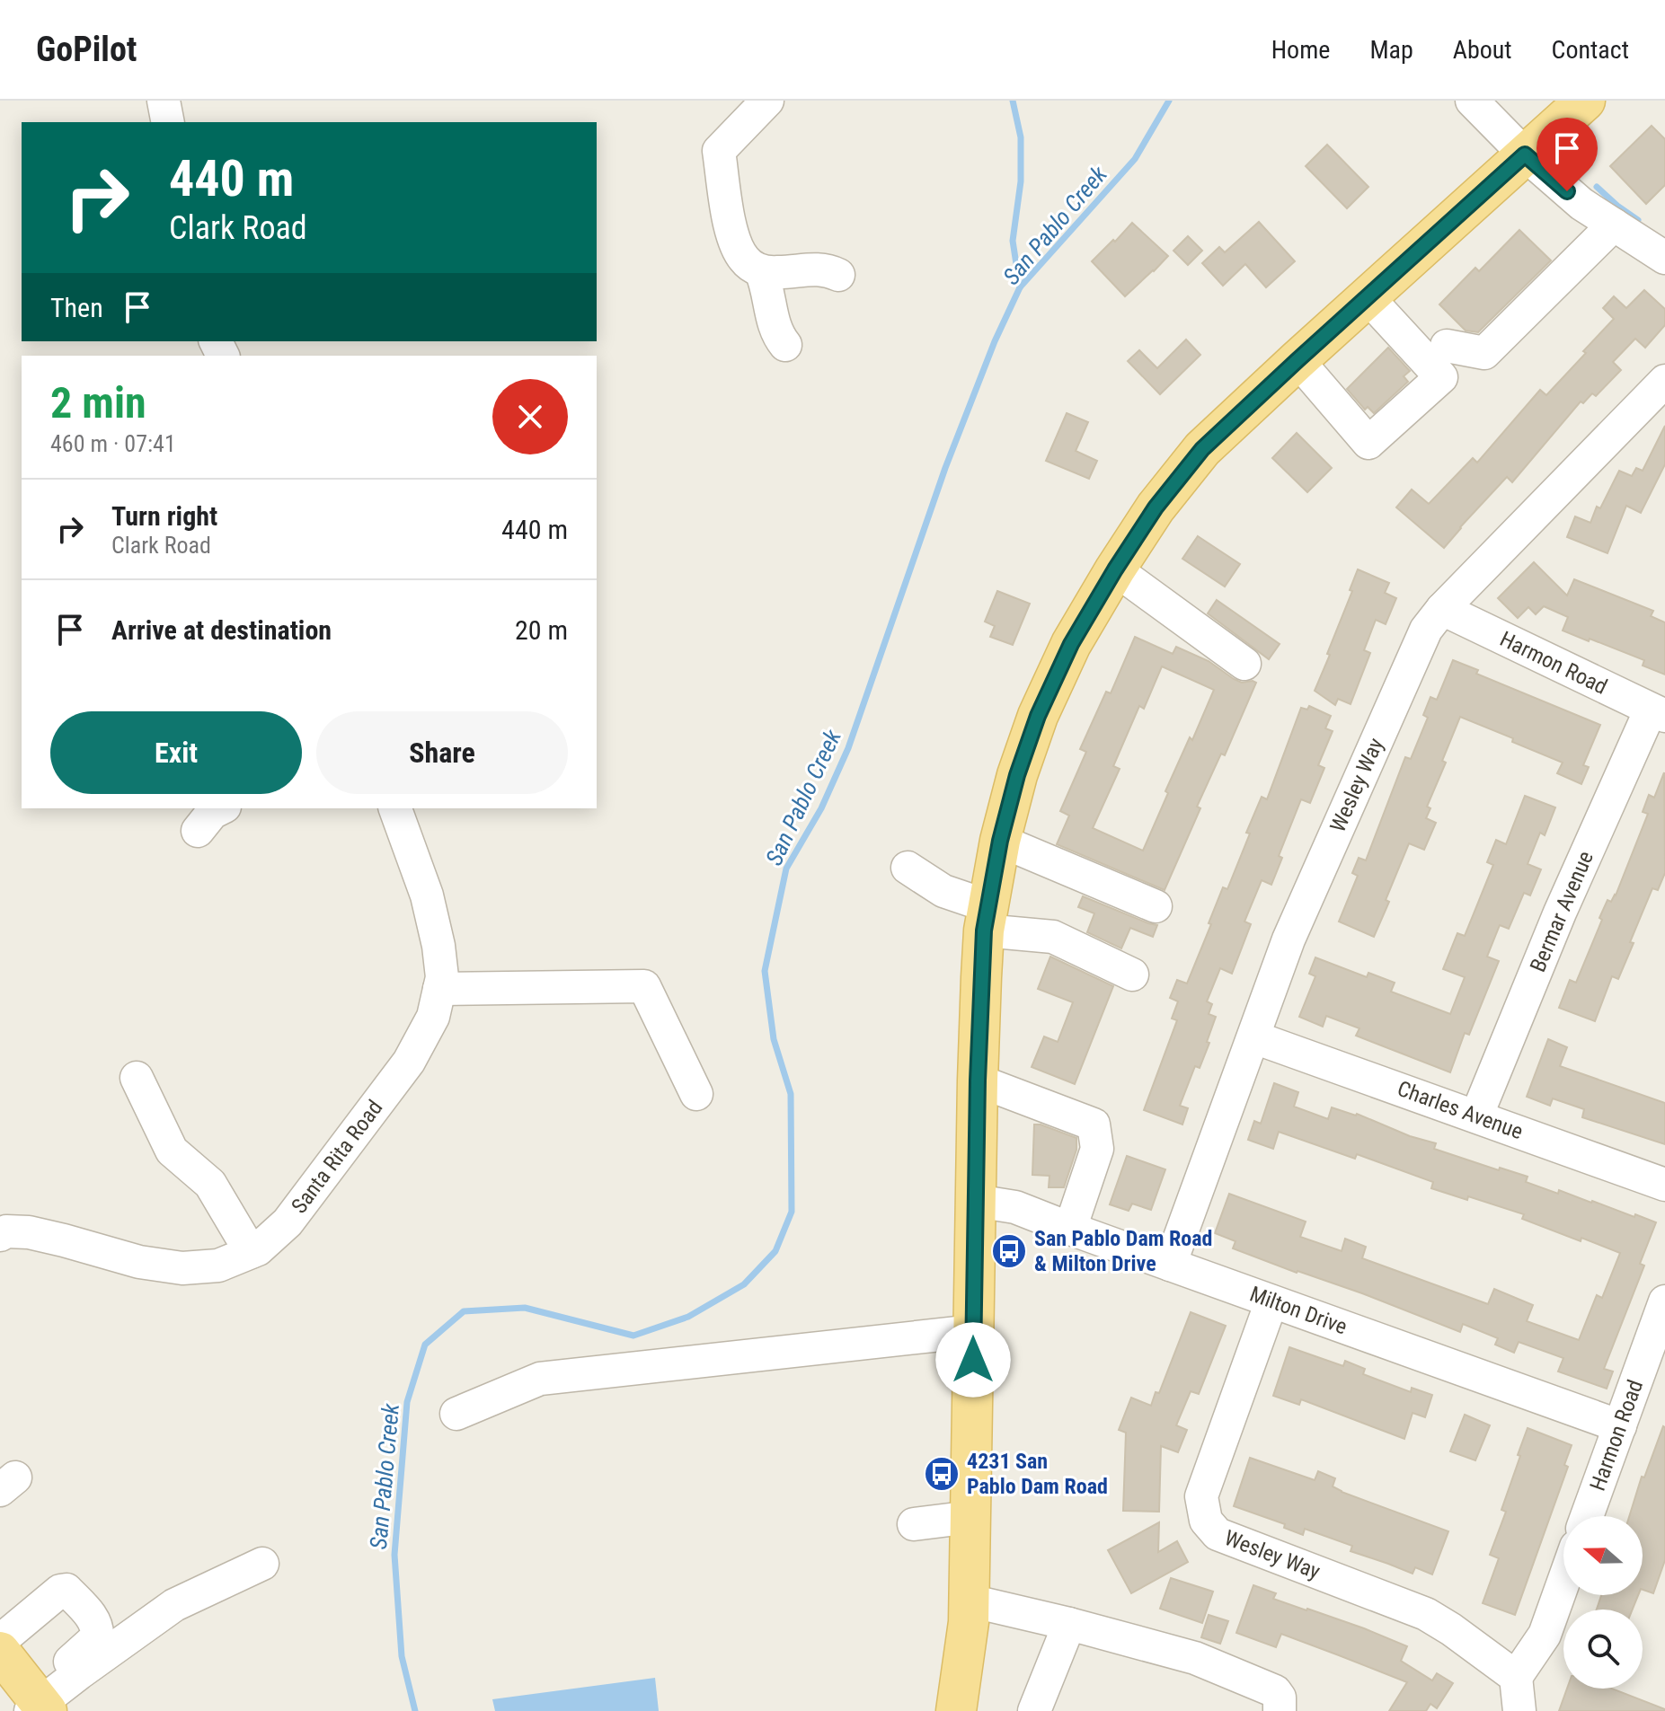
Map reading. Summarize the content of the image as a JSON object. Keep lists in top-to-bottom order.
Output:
{
  "streets": {
    "street": [
      "Harmon Road",
      "Wesley Way",
      "Bermar Avenue",
      "Charles Avenue",
      "Santa Rita Road",
      "Milton Drive"
    ]
  },
  "crossings": [
    ["Harmon Road", "Wesley Way"],
    ["Harmon Road", "Bermar Avenue"],
    ["Harmon Road", "Milton Drive"],
    ["Wesley Way", "Charles Avenue"],
    ["Wesley Way", "Milton Drive"],
    ["Bermar Avenue", "Charles Avenue"]
  ],
  "water": ["San Pablo Creek"],
  "places": {
    "bus stop": ["San Pablo Dam Road & Milton Drive", "4231 San Pablo Dam Road"]
  },
  "north": "left",
  "page": {
    "header": "GoPilot",
    "nav": [
      "Home",
      "Map",
      "About",
      "Contact"
    ],
    "turn": ["440 m", "Clark Road"],
    "then": "Then",
    "heading": ["2 min", "460 m · 07:41"],
    "list": [
      {
        "name": "Turn right",
        "note": "Clark Road",
        "value": "440 m"
      },
      {
        "name": "Arrive at destination",
        "value": "20 m"
      }
    ],
    "buttons": ["Exit", "Share"]
  }
}
